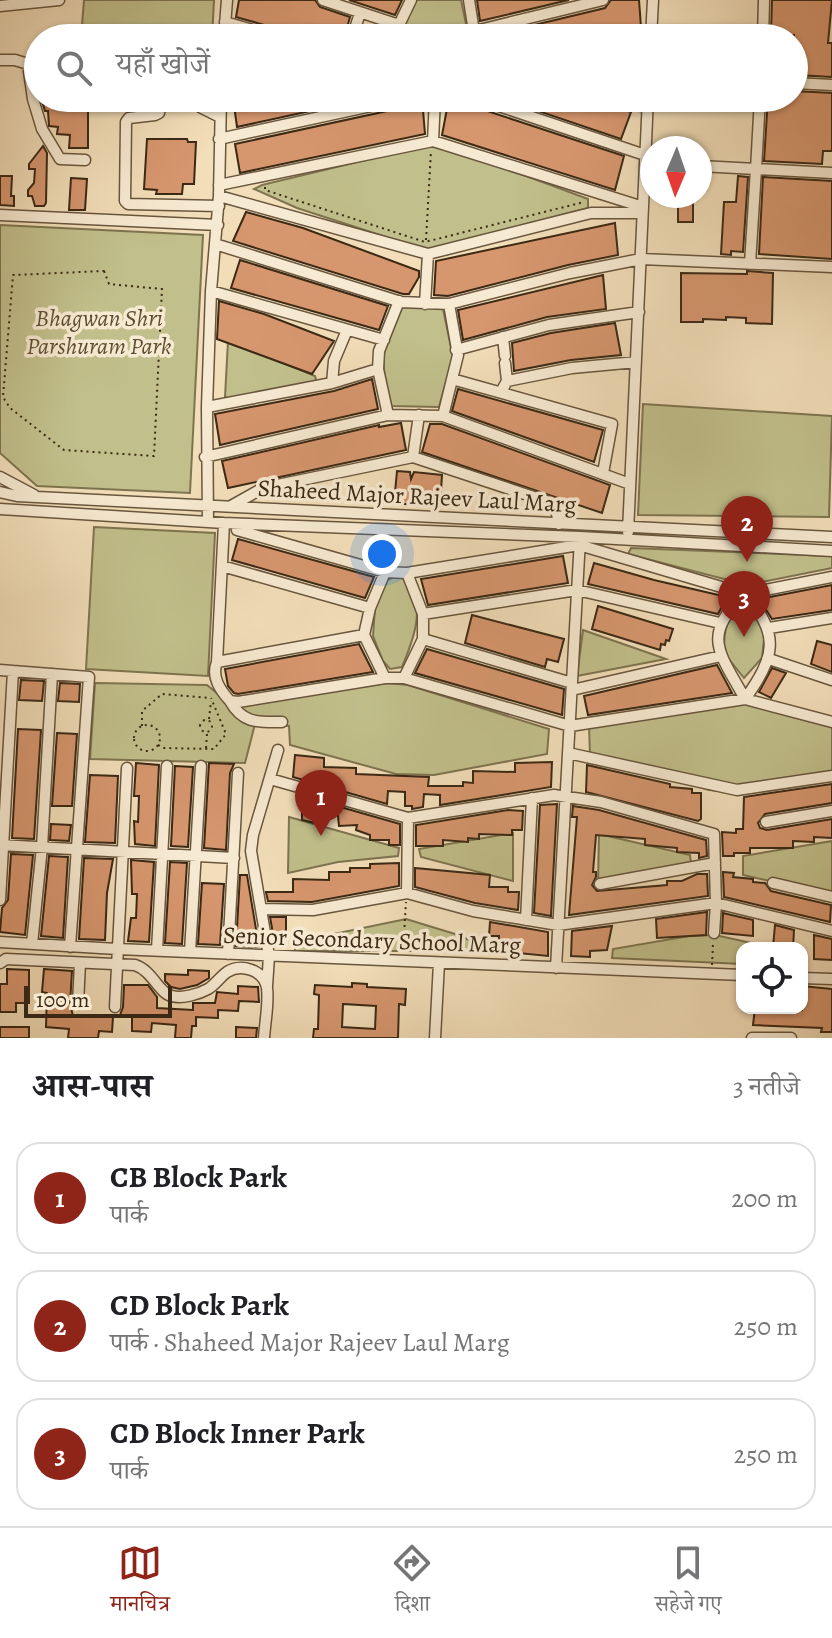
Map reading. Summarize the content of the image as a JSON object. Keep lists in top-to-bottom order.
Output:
{
  "streets": {
    "street": ["Shaheed Major Rajeev Laul Marg", "Senior Secondary School Marg"]
  },
  "parks": ["Bhagwan Shri Parshuram Park"],
  "scale_bar": "100 m",
  "north": "bottom",
  "page": {
    "search": "यहाँ खोजें",
    "pins": ["2", "3", "1"],
    "scale": "100 m",
    "heading": ["आस-पास", "3 नतीजे"],
    "list": [
      {
        "mark": "1",
        "name": "CB Block Park",
        "note": "पार्क",
        "value": "200 m"
      },
      {
        "mark": "2",
        "name": "CD Block Park",
        "note": "पार्क · Shaheed Major Rajeev Laul Marg",
        "value": "250 m"
      },
      {
        "mark": "3",
        "name": "CD Block Inner Park",
        "note": "पार्क",
        "value": "250 m"
      }
    ],
    "nav": ["मानचित्र", "दिशा", "सहेजे गए"]
  }
}
